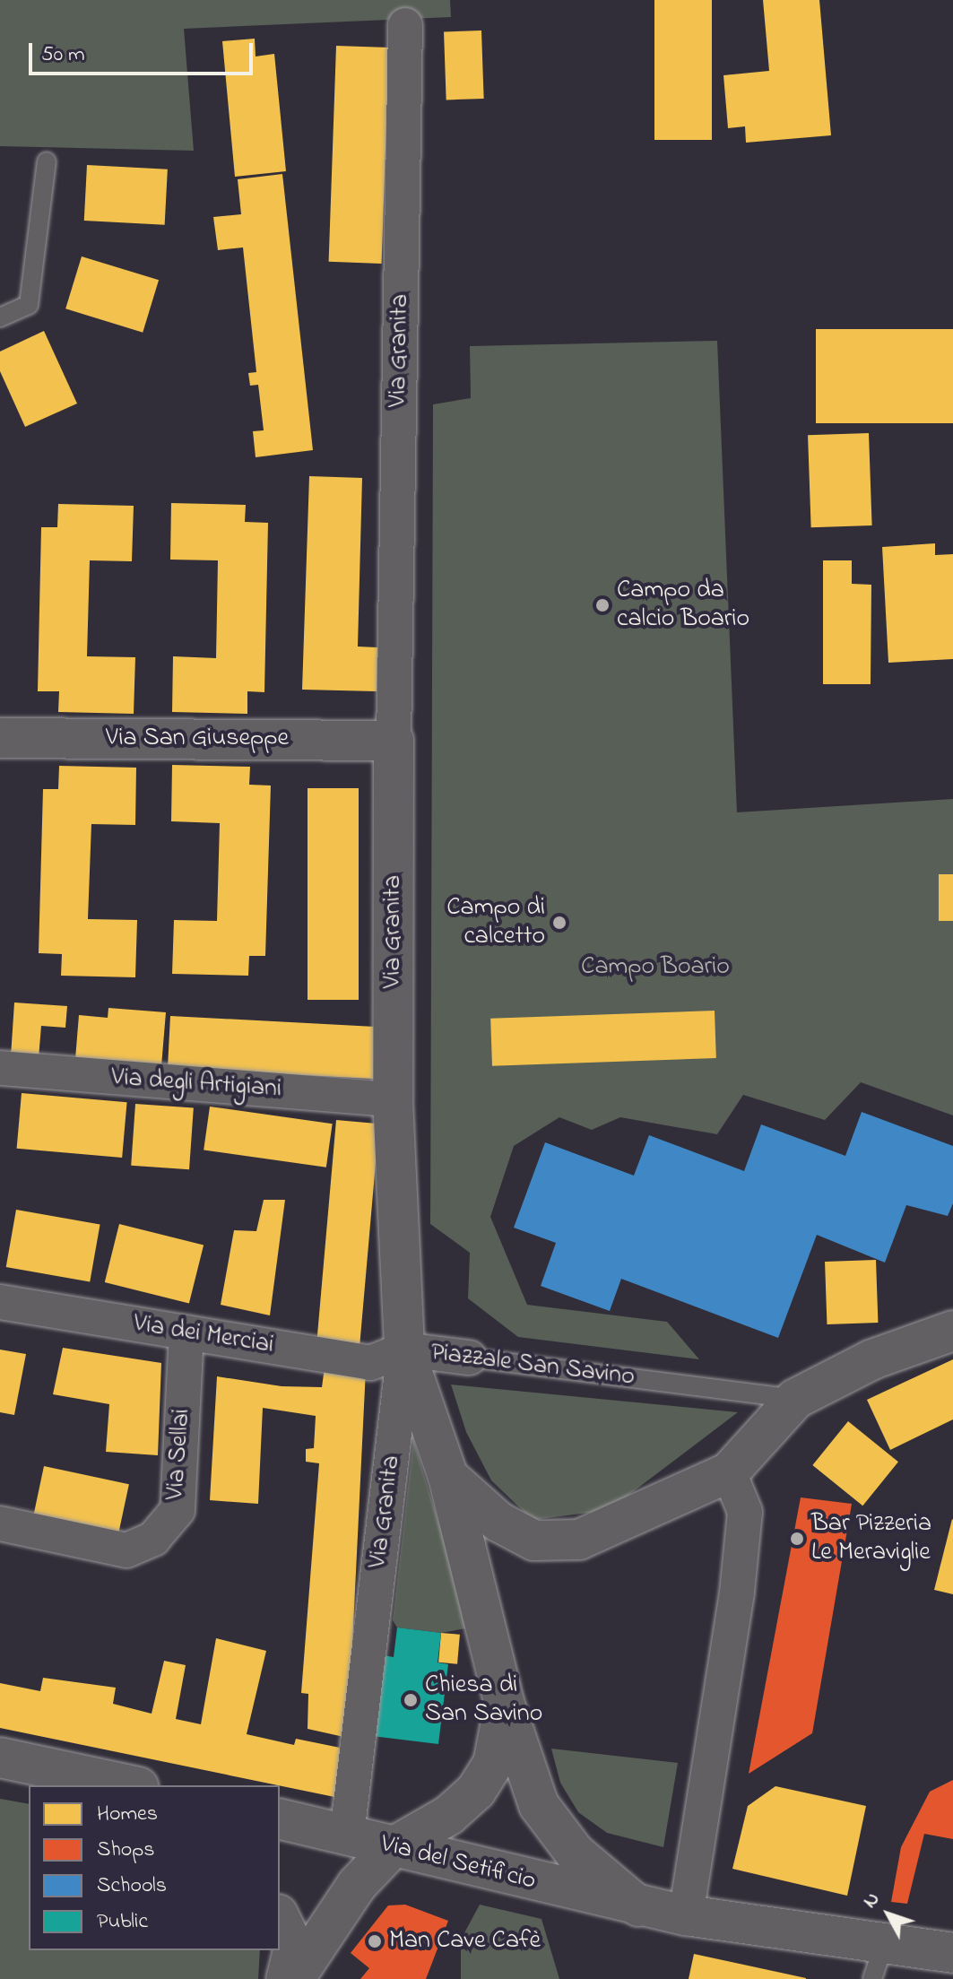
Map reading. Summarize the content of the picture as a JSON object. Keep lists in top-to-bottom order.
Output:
{
  "streets": {
    "main road": [
      "Via Granita",
      "Via San Giuseppe",
      "Piazzale San Savino",
      "Via del Setificio"
    ],
    "street": ["Via degli Artigiani", "Via dei Merciai", "Via Sellai"]
  },
  "crossings": [
    ["Via Granita", "Via San Giuseppe"],
    ["Via Granita", "Via degli Artigiani"],
    ["Via Granita", "Via dei Merciai"],
    ["Via Granita", "Piazzale San Savino"],
    ["Via Granita", "Via del Setificio"],
    ["Via dei Merciai", "Piazzale San Savino"],
    ["Via dei Merciai", "Via Sellai"],
    ["Piazzale San Savino", "Via del Setificio"]
  ],
  "parks": ["Campo Boario"],
  "places": [
    "Campo da calcio Boario",
    "Campo di calcetto",
    "Bar Pizzeria Le Meraviglie",
    "Chiesa di San Savino",
    "Man Cave Cafè"
  ],
  "legend": [
    "Homes",
    "Shops",
    "Schools",
    "Public"
  ],
  "scale_bar": "50 m",
  "north": "top left"
}
